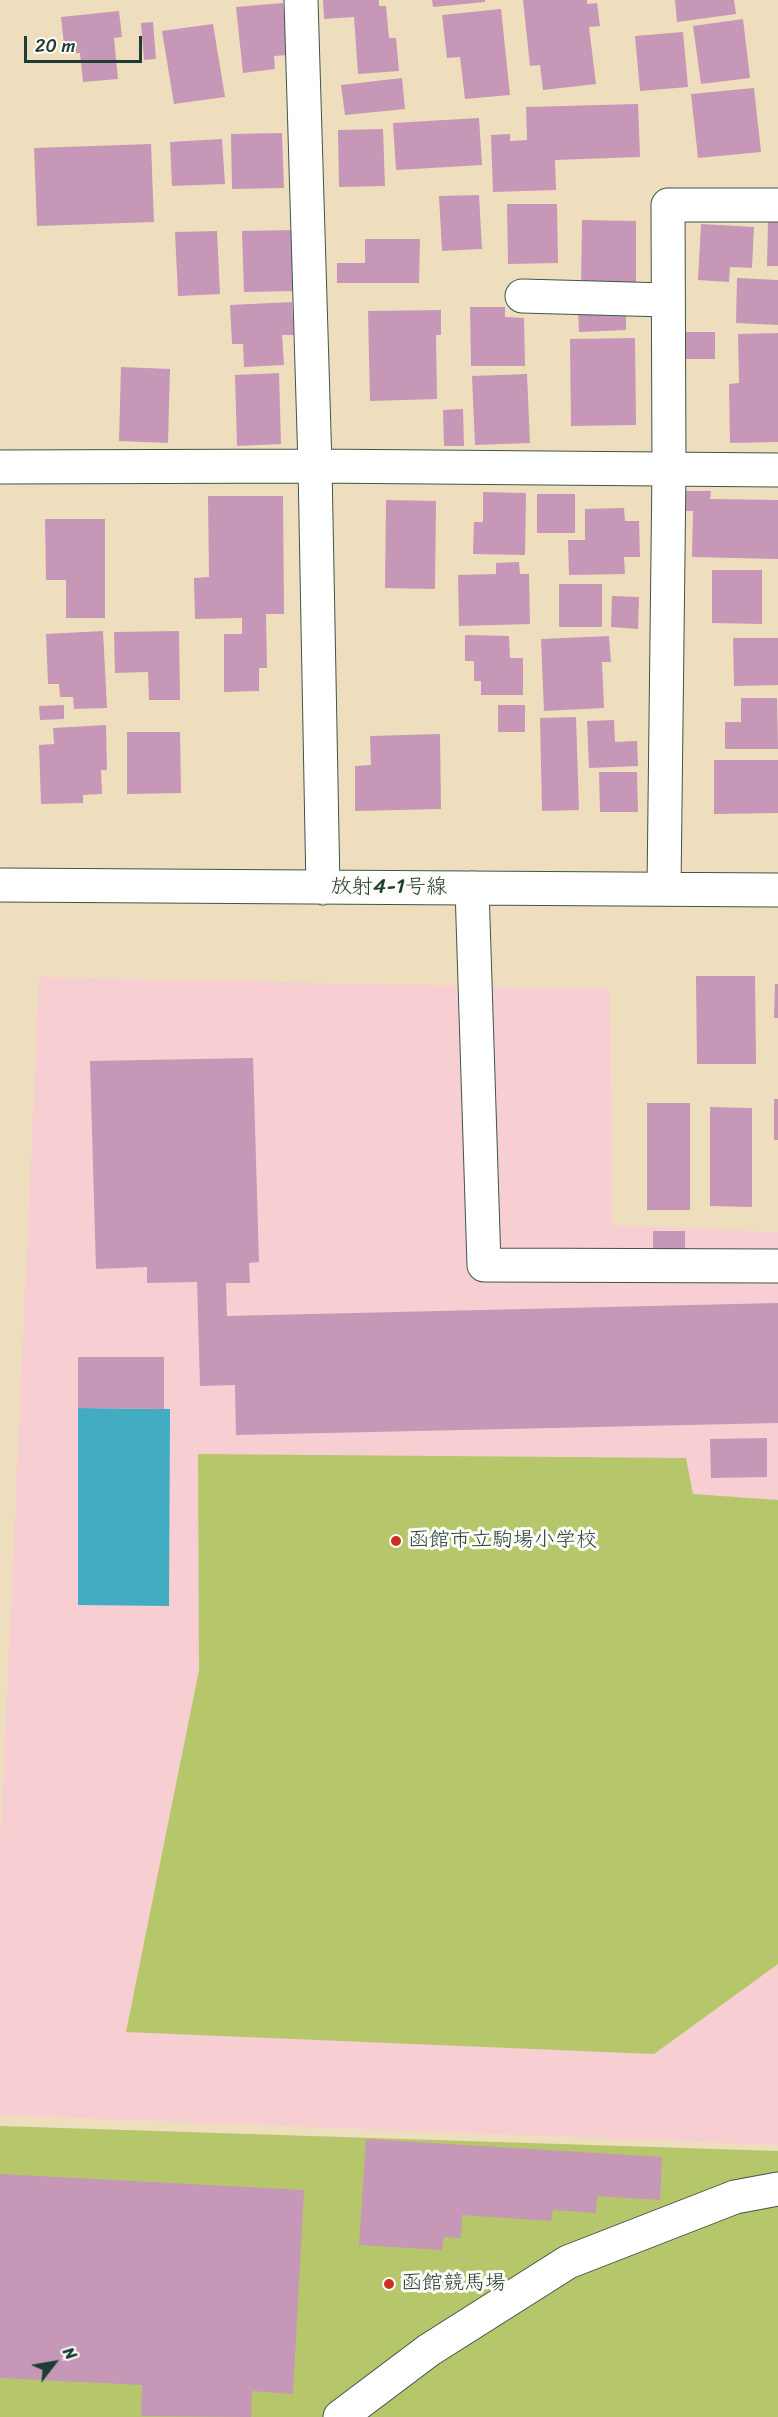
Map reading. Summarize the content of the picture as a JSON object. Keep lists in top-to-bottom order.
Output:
{
  "streets": {
    "street": ["放射4-1号線"]
  },
  "places": ["函館市立駒場小学校", "函館競馬場"],
  "scale_bar": "20 m",
  "north": "top right"
}
